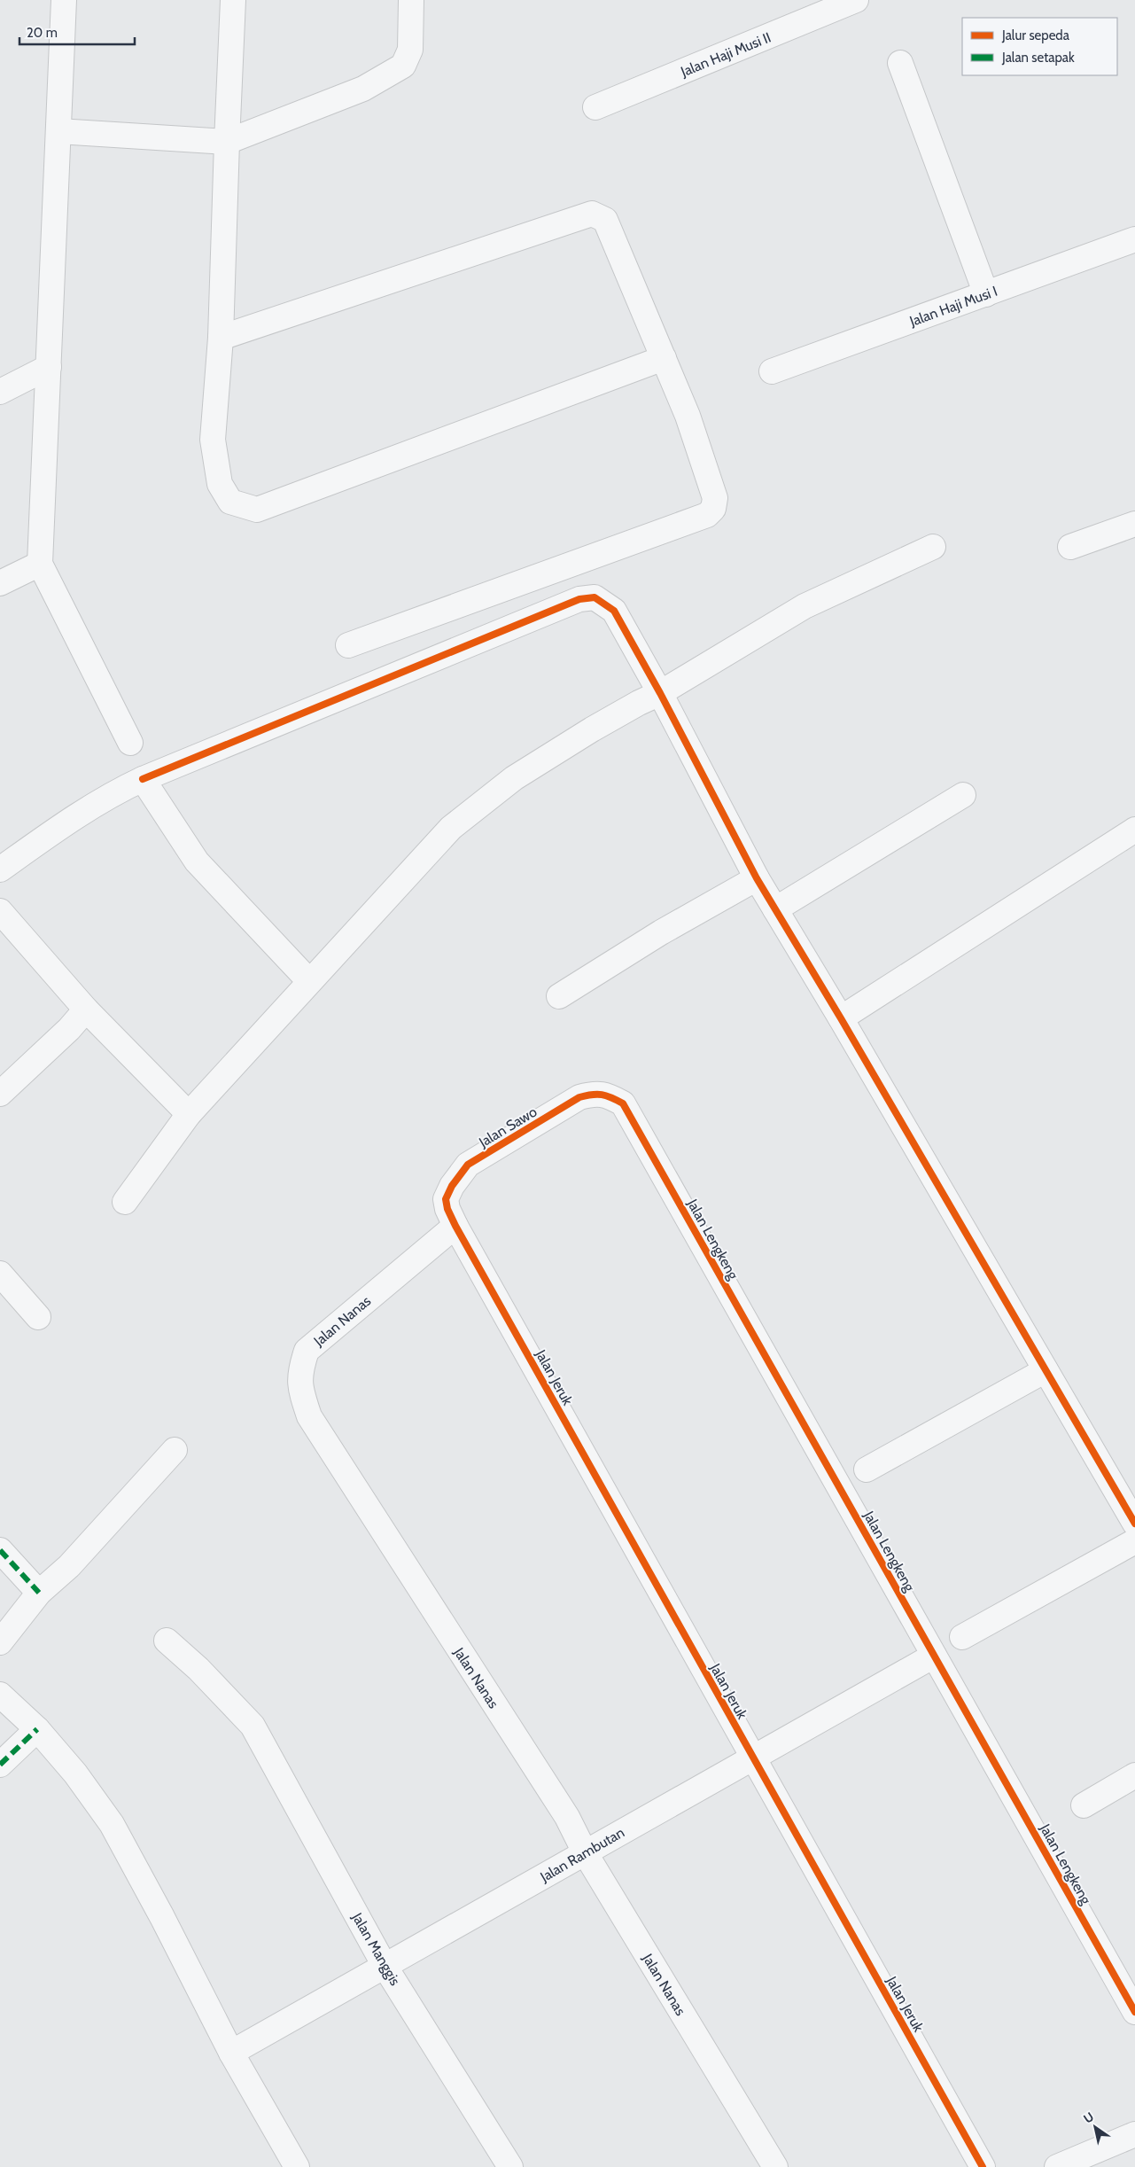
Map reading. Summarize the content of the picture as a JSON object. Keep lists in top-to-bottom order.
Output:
{
  "streets": {
    "street": [
      "Jalan Haji Musi II",
      "Jalan Haji Musi I",
      "Jalan Sawo",
      "Jalan Lengkeng",
      "Jalan Nanas",
      "Jalan Jeruk",
      "Jalan Rambutan",
      "Jalan Manggis"
    ]
  },
  "crossings": [
    ["Jalan Sawo", "Jalan Lengkeng"],
    ["Jalan Sawo", "Jalan Nanas"],
    ["Jalan Sawo", "Jalan Jeruk"],
    ["Jalan Lengkeng", "Jalan Rambutan"],
    ["Jalan Nanas", "Jalan Jeruk"],
    ["Jalan Nanas", "Jalan Rambutan"],
    ["Jalan Jeruk", "Jalan Rambutan"],
    ["Jalan Rambutan", "Jalan Manggis"]
  ],
  "legend": ["Jalur sepeda", "Jalan setapak"],
  "scale_bar": "20 m",
  "north": "top left"
}
